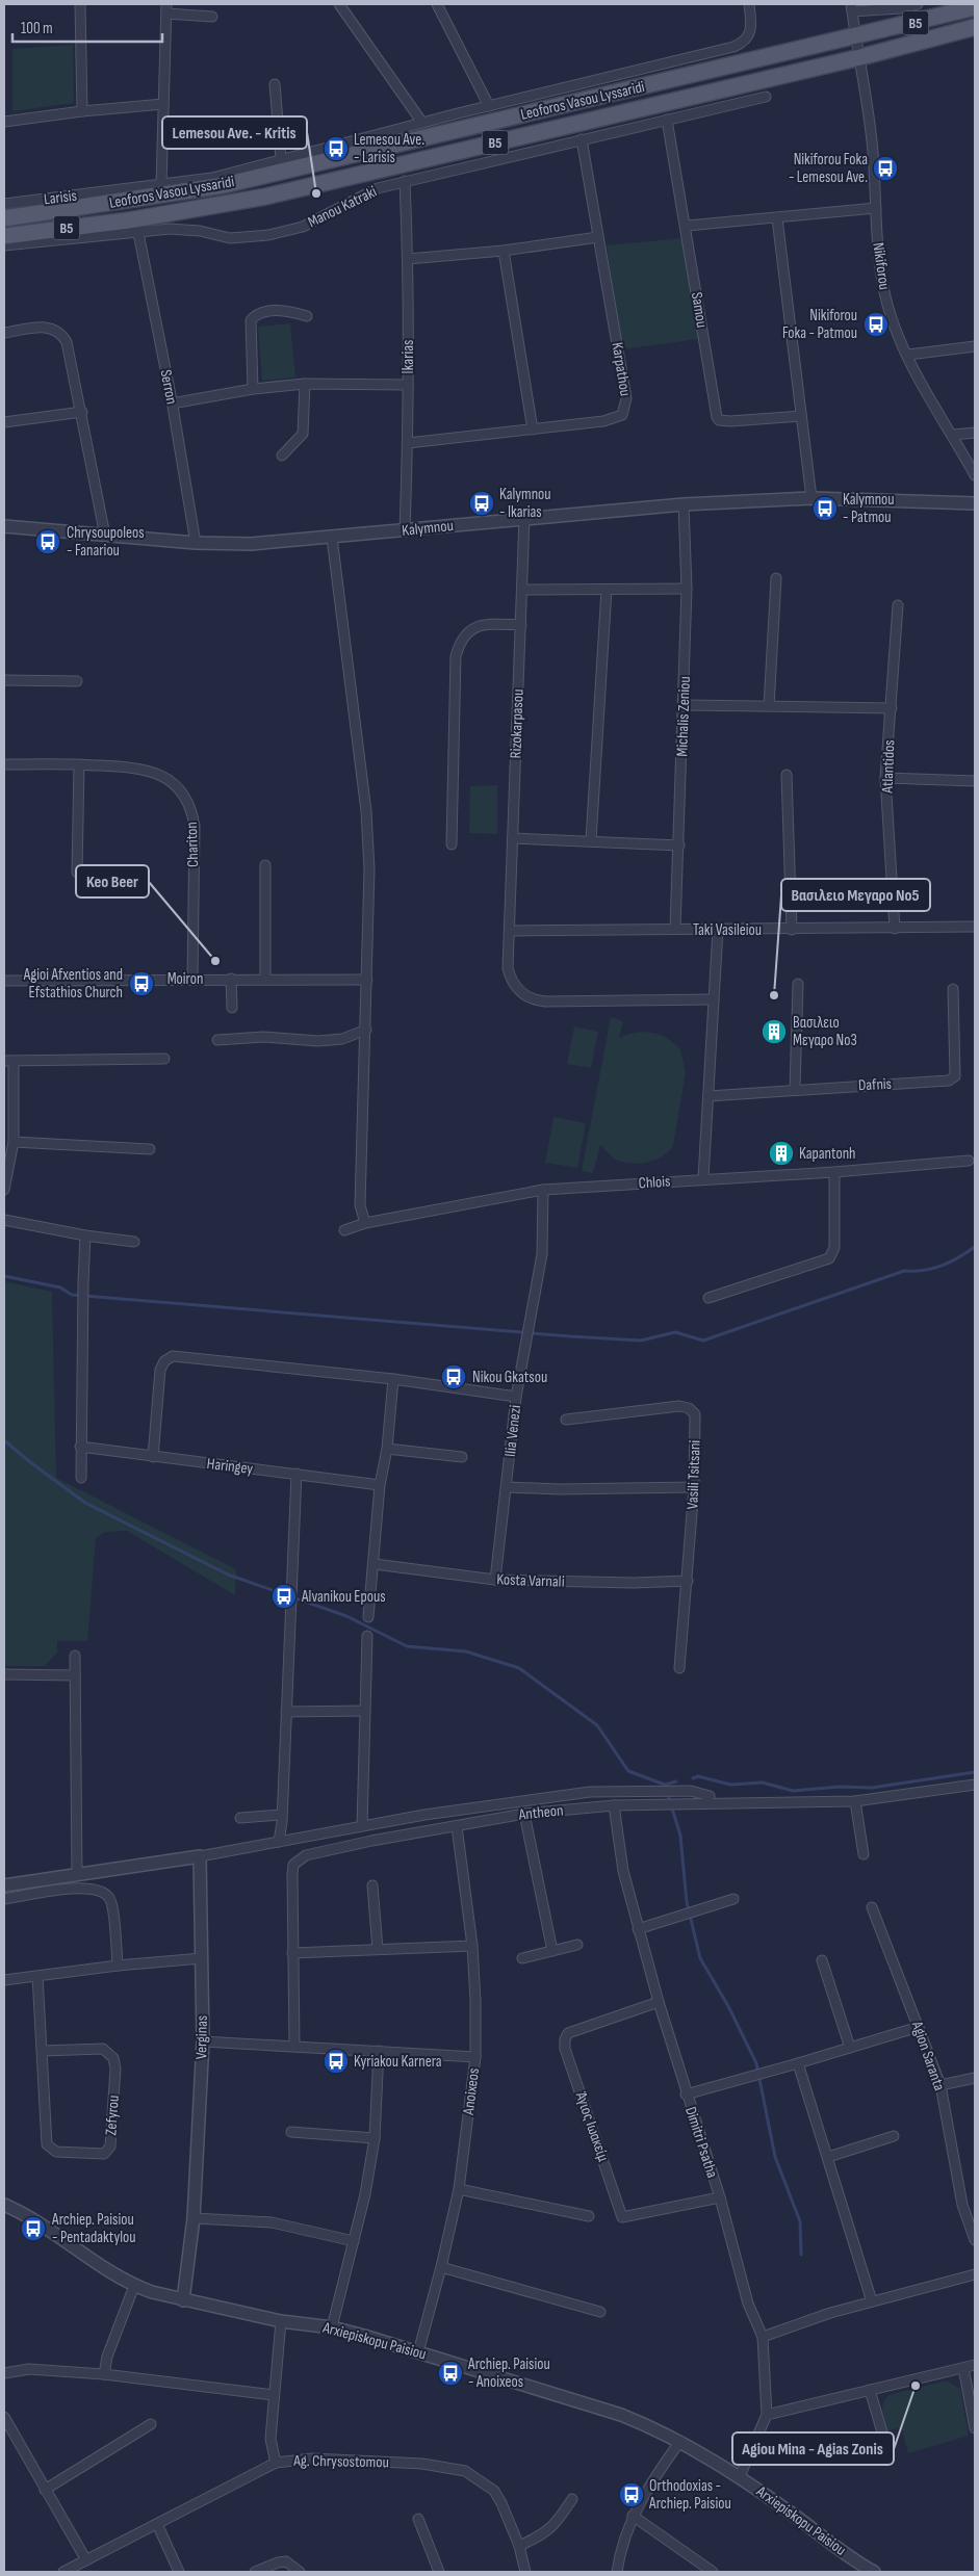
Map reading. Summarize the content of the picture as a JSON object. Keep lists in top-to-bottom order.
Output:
{
  "streets": {
    "main road": ["B5", "Leoforos Vasou Lyssaridi"],
    "street": [
      "Larisis",
      "Manou Katraki",
      "Nikiforou",
      "Samou",
      "Ikarias",
      "Karpathou",
      "Serron",
      "Kalymnou",
      "Michalis Zeniou",
      "Rizokarpasou",
      "Atlantidos",
      "Chariton",
      "Taki Vasileiou",
      "Moiron",
      "Dafnis",
      "Chlois",
      "Ilia Venezi",
      "Haringey",
      "Vasili Tsitsani",
      "Kosta Varnali",
      "Antheon",
      "Verginas",
      "Agion Saranta",
      "Anoixeos",
      "Zefyrou",
      "Άγιος Ιωακείμ",
      "Dimitri Psatha",
      "Arxiepiskopu Paisiou",
      "Ag. Chrysostomou"
    ]
  },
  "crossings": [
    ["Leoforos Vasou Lyssaridi", "Nikiforou"],
    ["Manou Katraki", "Samou"],
    ["Manou Katraki", "Ikarias"],
    ["Manou Katraki", "Karpathou"],
    ["Manou Katraki", "Serron"],
    ["Ikarias", "Karpathou"],
    ["Ikarias", "Kalymnou"],
    ["Serron", "Kalymnou"],
    ["Kalymnou", "Michalis Zeniou"],
    ["Kalymnou", "Rizokarpasou"],
    ["Michalis Zeniou", "Taki Vasileiou"],
    ["Rizokarpasou", "Taki Vasileiou"],
    ["Atlantidos", "Taki Vasileiou"],
    ["Chariton", "Moiron"],
    ["Chlois", "Ilia Venezi"],
    ["Ilia Venezi", "Kosta Varnali"],
    ["Vasili Tsitsani", "Kosta Varnali"],
    ["Antheon", "Anoixeos"],
    ["Antheon", "Dimitri Psatha"],
    ["Verginas", "Arxiepiskopu Paisiou"],
    ["Anoixeos", "Arxiepiskopu Paisiou"],
    ["Άγιος Ιωακείμ", "Dimitri Psatha"],
    ["Dimitri Psatha", "Arxiepiskopu Paisiou"]
  ],
  "places": {
    "bus stop": [
      "Lemesou Ave. - Larisis",
      "Nikiforou Foka - Lemesou Ave.",
      "Nikiforou Foka - Patmou",
      "Kalymnou - Ikarias",
      "Kalymnou - Patmou",
      "Chrysoupoleos - Fanariou",
      "Agioi Afxentios and Efstathios Church",
      "Nikou Gkatsou",
      "Alvanikou Epous",
      "Kyriakou Karnera",
      "Archiep. Paisiou - Pentadaktylou",
      "Archiep. Paisiou - Anoixeos",
      "Orthodoxias - Archiep. Paisiou"
    ],
    "other": [
      "Lemesou Ave. - Kritis",
      "Keo Beer",
      "Βασιλειο Μεγαρο Νο5",
      "Agiou Mina - Agias Zonis"
    ],
    "building": ["Βασιλειο Μεγαρο Νο3", "Kapantonh"]
  },
  "scale_bar": "100 m"
}
